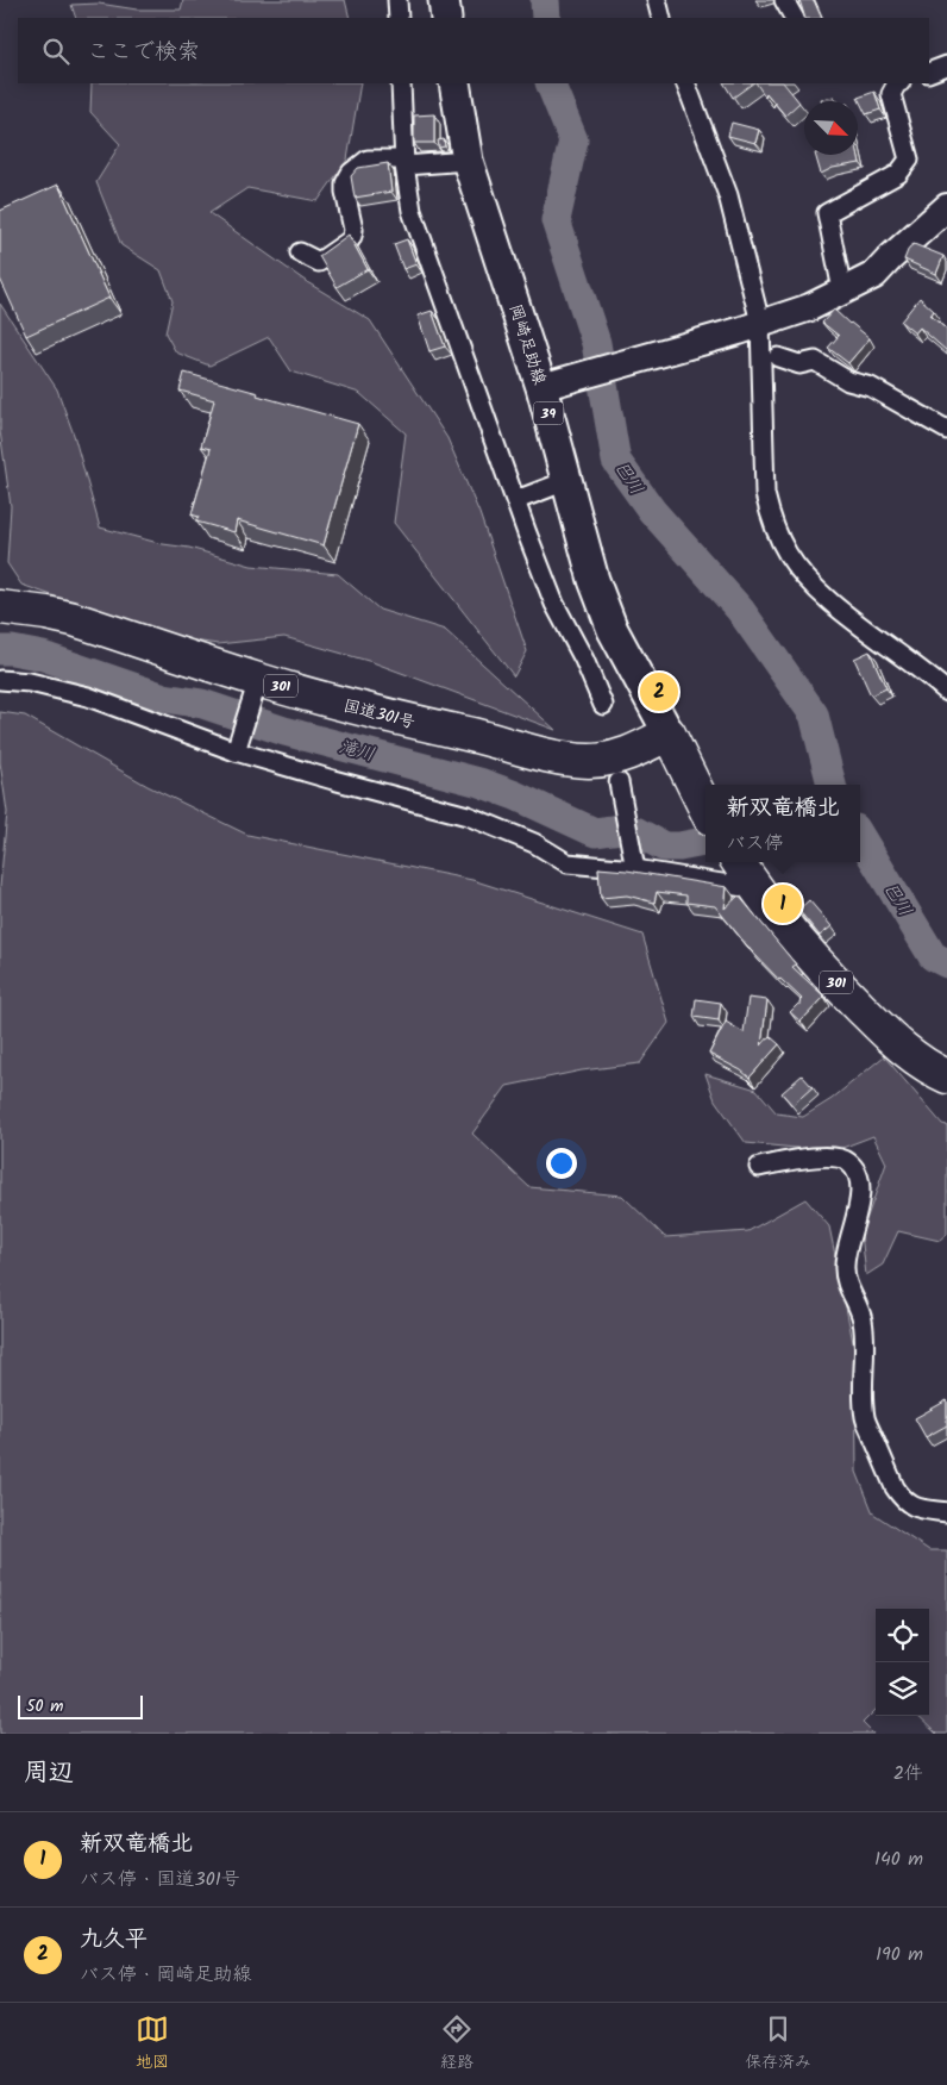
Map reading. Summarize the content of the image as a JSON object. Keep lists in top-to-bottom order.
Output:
{
  "streets": {
    "highway": ["301", "国道301号"],
    "main road": ["岡崎足助線", "39"]
  },
  "crossings": [
    ["岡崎足助線", "国道301号"]
  ],
  "water": ["巴川", "滝川"],
  "scale_bar": "50 m",
  "north": "bottom right",
  "page": {
    "search": "ここで検索",
    "pins": ["2", "1"],
    "popup": ["新双竜橋北", "バス停"],
    "scale": "50 m",
    "heading": ["周辺", "2件"],
    "list": [
      {
        "mark": "1",
        "name": "新双竜橋北",
        "note": "バス停 · 国道301号",
        "value": "140 m"
      },
      {
        "mark": "2",
        "name": "九久平",
        "note": "バス停 · 岡崎足助線",
        "value": "190 m"
      }
    ],
    "nav": ["地図", "経路", "保存済み"]
  }
}
